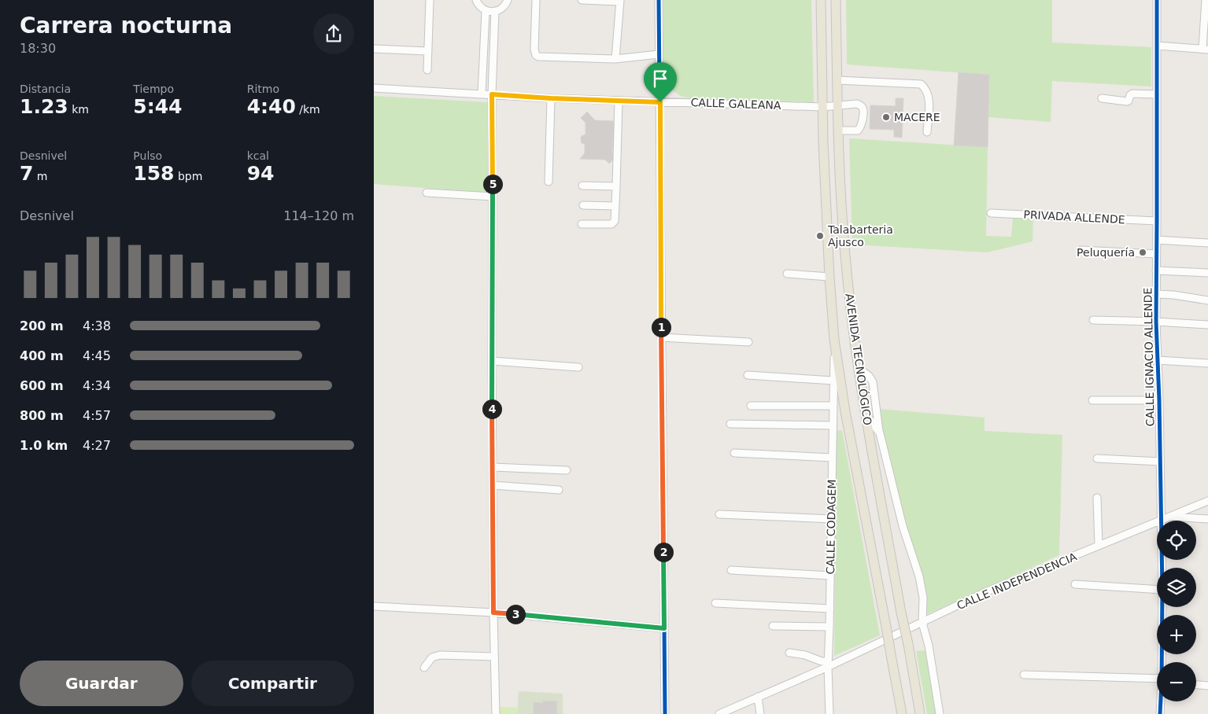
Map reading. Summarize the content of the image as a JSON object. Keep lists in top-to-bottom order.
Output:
{
  "streets": {
    "main road": ["AVENIDA TECNOLÓGICO"],
    "street": [
      "CALLE GALEANA",
      "PRIVADA ALLENDE",
      "CALLE IGNACIO ALLENDE",
      "CALLE CODAGEM",
      "CALLE INDEPENDENCIA"
    ]
  },
  "crossings": [
    ["CALLE GALEANA", "AVENIDA TECNOLÓGICO"],
    ["PRIVADA ALLENDE", "CALLE IGNACIO ALLENDE"],
    ["CALLE IGNACIO ALLENDE", "CALLE INDEPENDENCIA"],
    ["AVENIDA TECNOLÓGICO", "CALLE CODAGEM"],
    ["CALLE CODAGEM", "CALLE INDEPENDENCIA"]
  ],
  "places": ["MACERE", "Talabarteria Ajusco", "Peluquería"],
  "page": {
    "heading": ["Carrera nocturna", "18:30"],
    "stats": [
      ["Distancia", "1.23 km"],
      ["Tiempo", "5:44"],
      ["Ritmo", "4:40 /km"],
      ["Desnivel", "7 m"],
      ["Pulso", "158 bpm"],
      ["kcal", "94"]
    ],
    "pins": [
      "5",
      "1",
      "4",
      "2",
      "3"
    ],
    "chart": ["Desnivel", "114–120 m"],
    "list": [
      {
        "name": "200 m",
        "note": "4:38"
      },
      {
        "name": "400 m",
        "note": "4:45"
      },
      {
        "name": "600 m",
        "note": "4:34"
      },
      {
        "name": "800 m",
        "note": "4:57"
      },
      {
        "name": "1.0 km",
        "note": "4:27"
      }
    ],
    "map_buttons": ["+", "−"],
    "buttons": ["Guardar", "Compartir"]
  }
}
